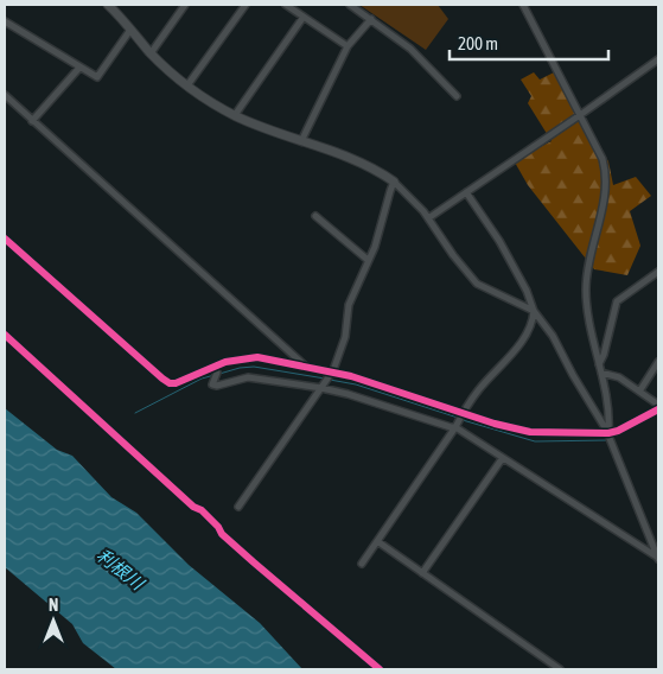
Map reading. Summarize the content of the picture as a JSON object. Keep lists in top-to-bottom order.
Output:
{
  "water": ["利根川"],
  "scale_bar": "200 m",
  "north": "top"
}
